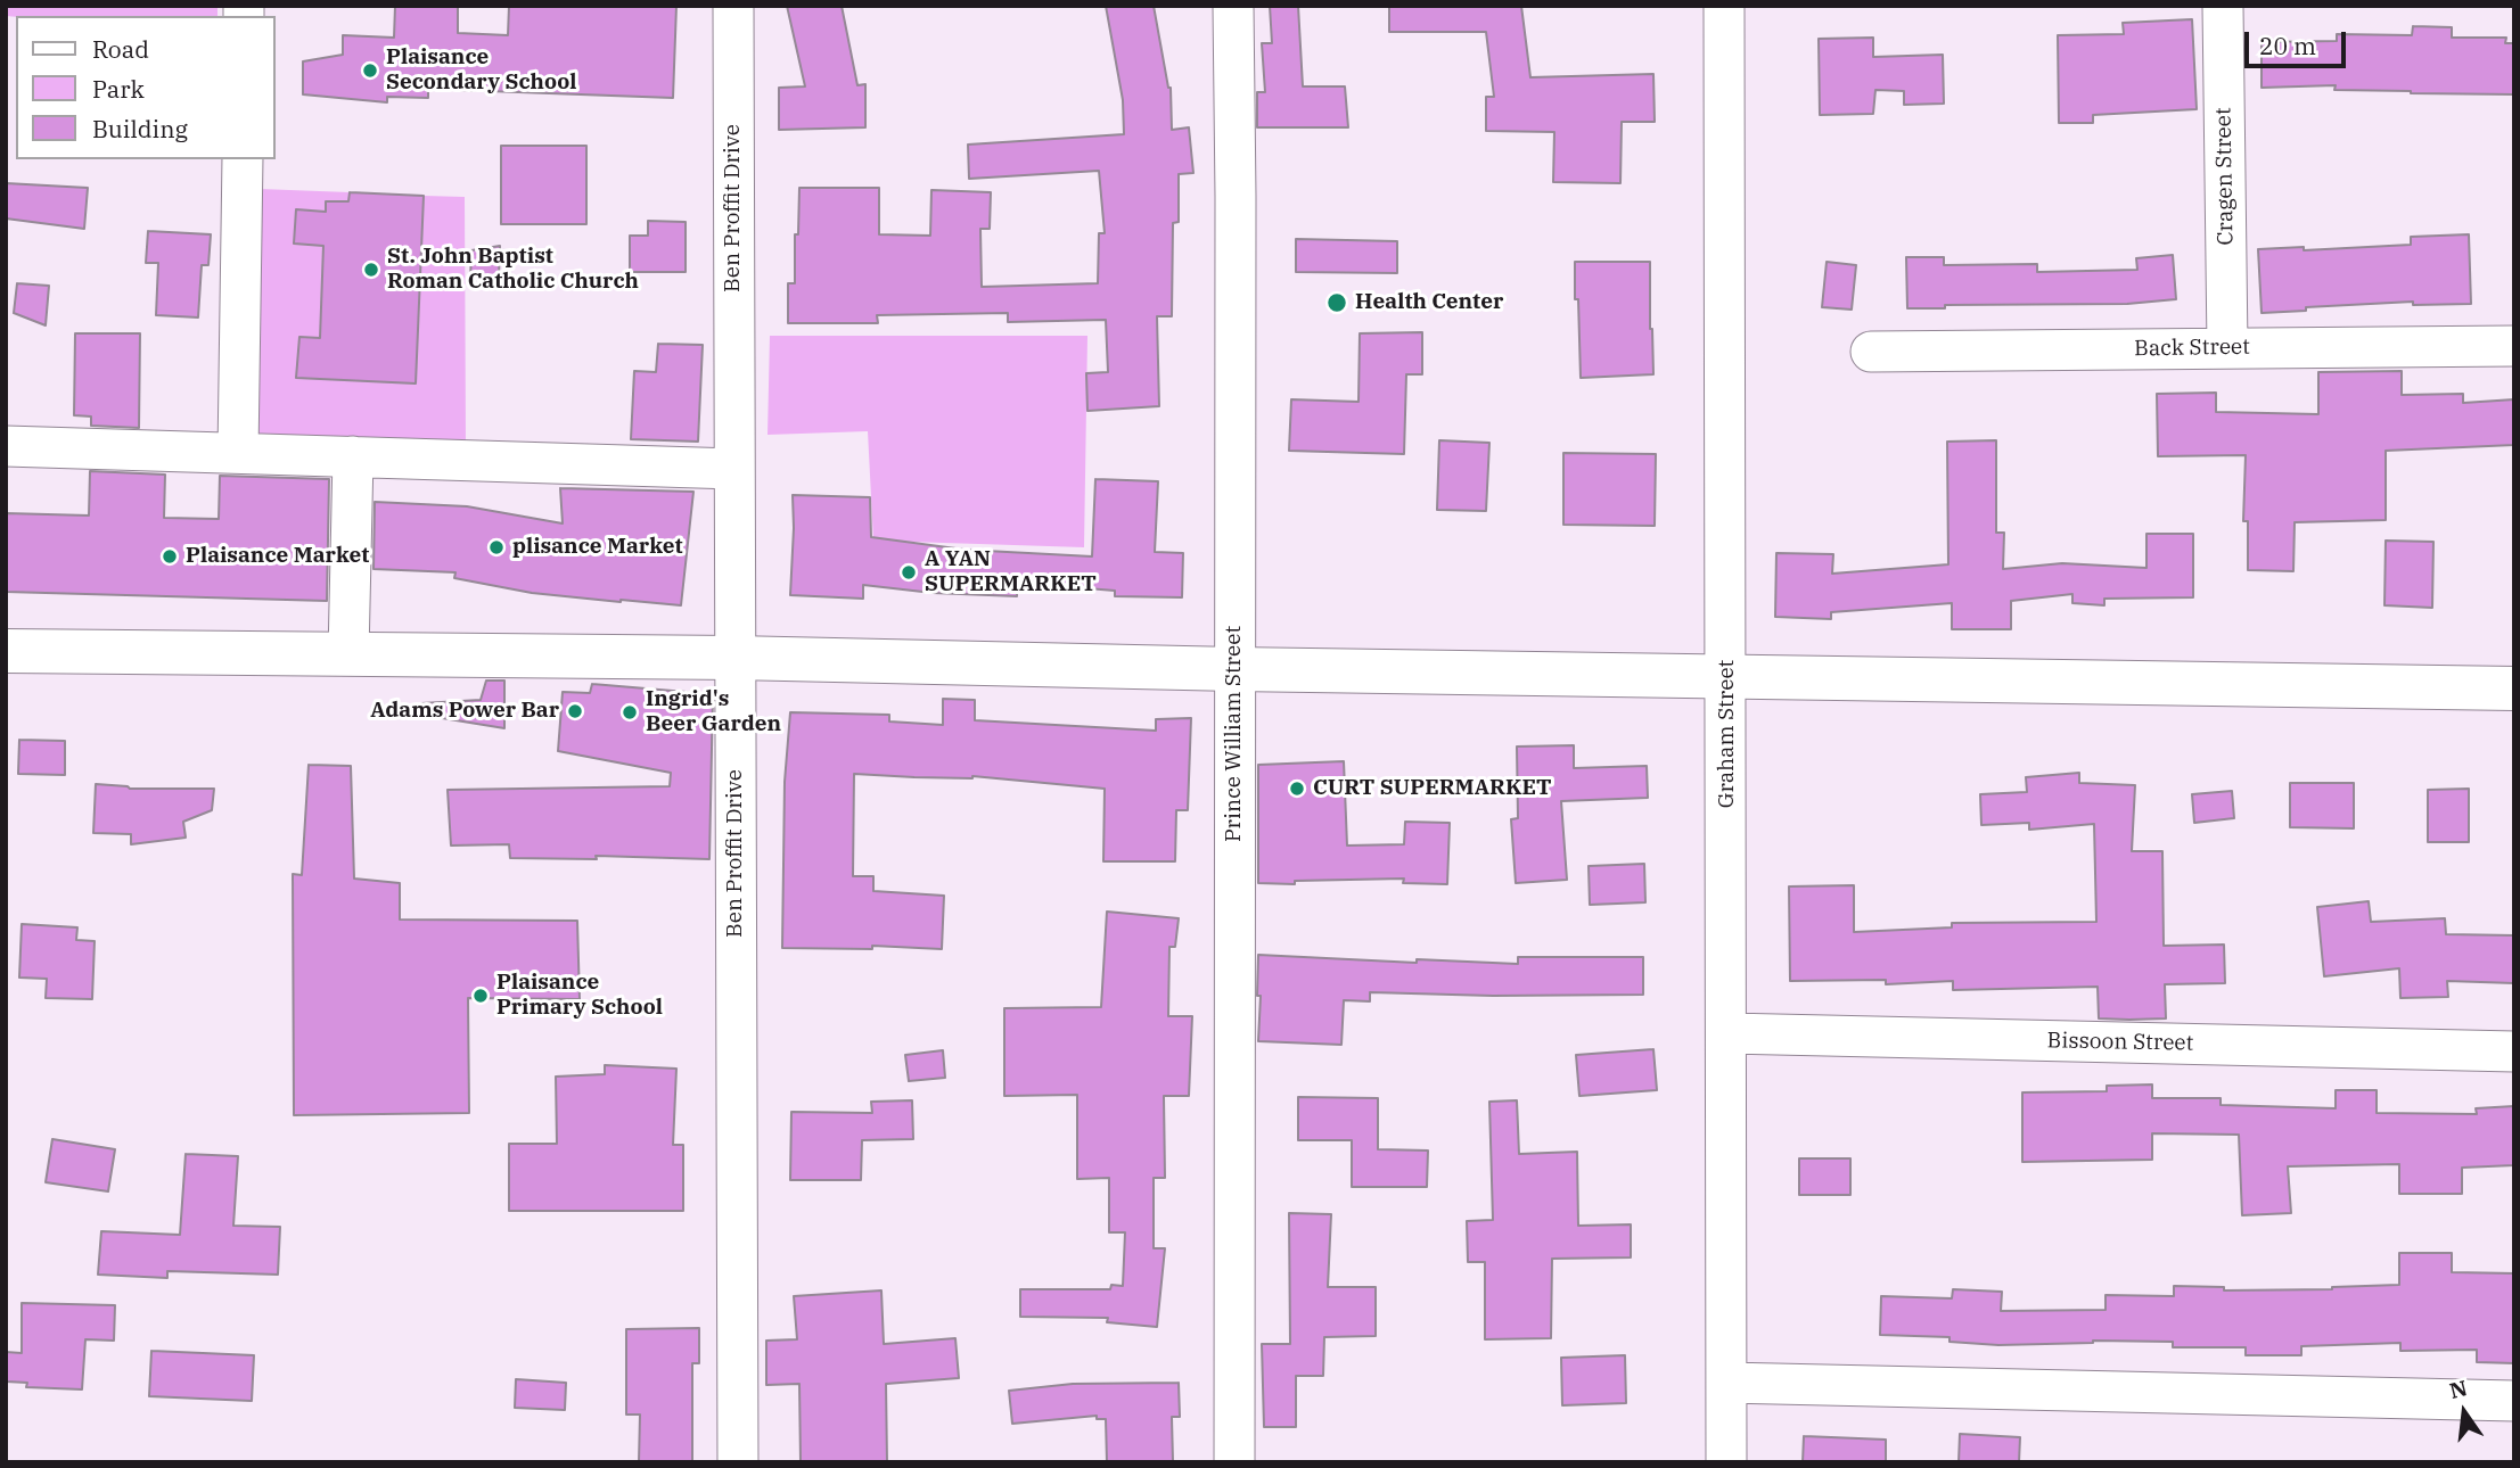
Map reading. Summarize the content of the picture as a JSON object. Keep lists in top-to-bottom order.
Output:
{
  "streets": {
    "street": [
      "Cragen Street",
      "Ben Proffit Drive",
      "Back Street",
      "Prince William Street",
      "Graham Street",
      "Bissoon Street"
    ]
  },
  "crossings": [
    ["Cragen Street", "Back Street"],
    ["Graham Street", "Bissoon Street"]
  ],
  "places": [
    "Plaisance Secondary School",
    "St. John Baptist Roman Catholic Church",
    "Health Center",
    "plisance Market",
    "Plaisance Market",
    "A YAN SUPERMARKET",
    "Adams Power Bar",
    "Ingrid's Beer Garden",
    "CURT SUPERMARKET",
    "Plaisance Primary School"
  ],
  "legend": ["Road", "Park", "Building"],
  "scale_bar": "20 m",
  "north": "top"
}
